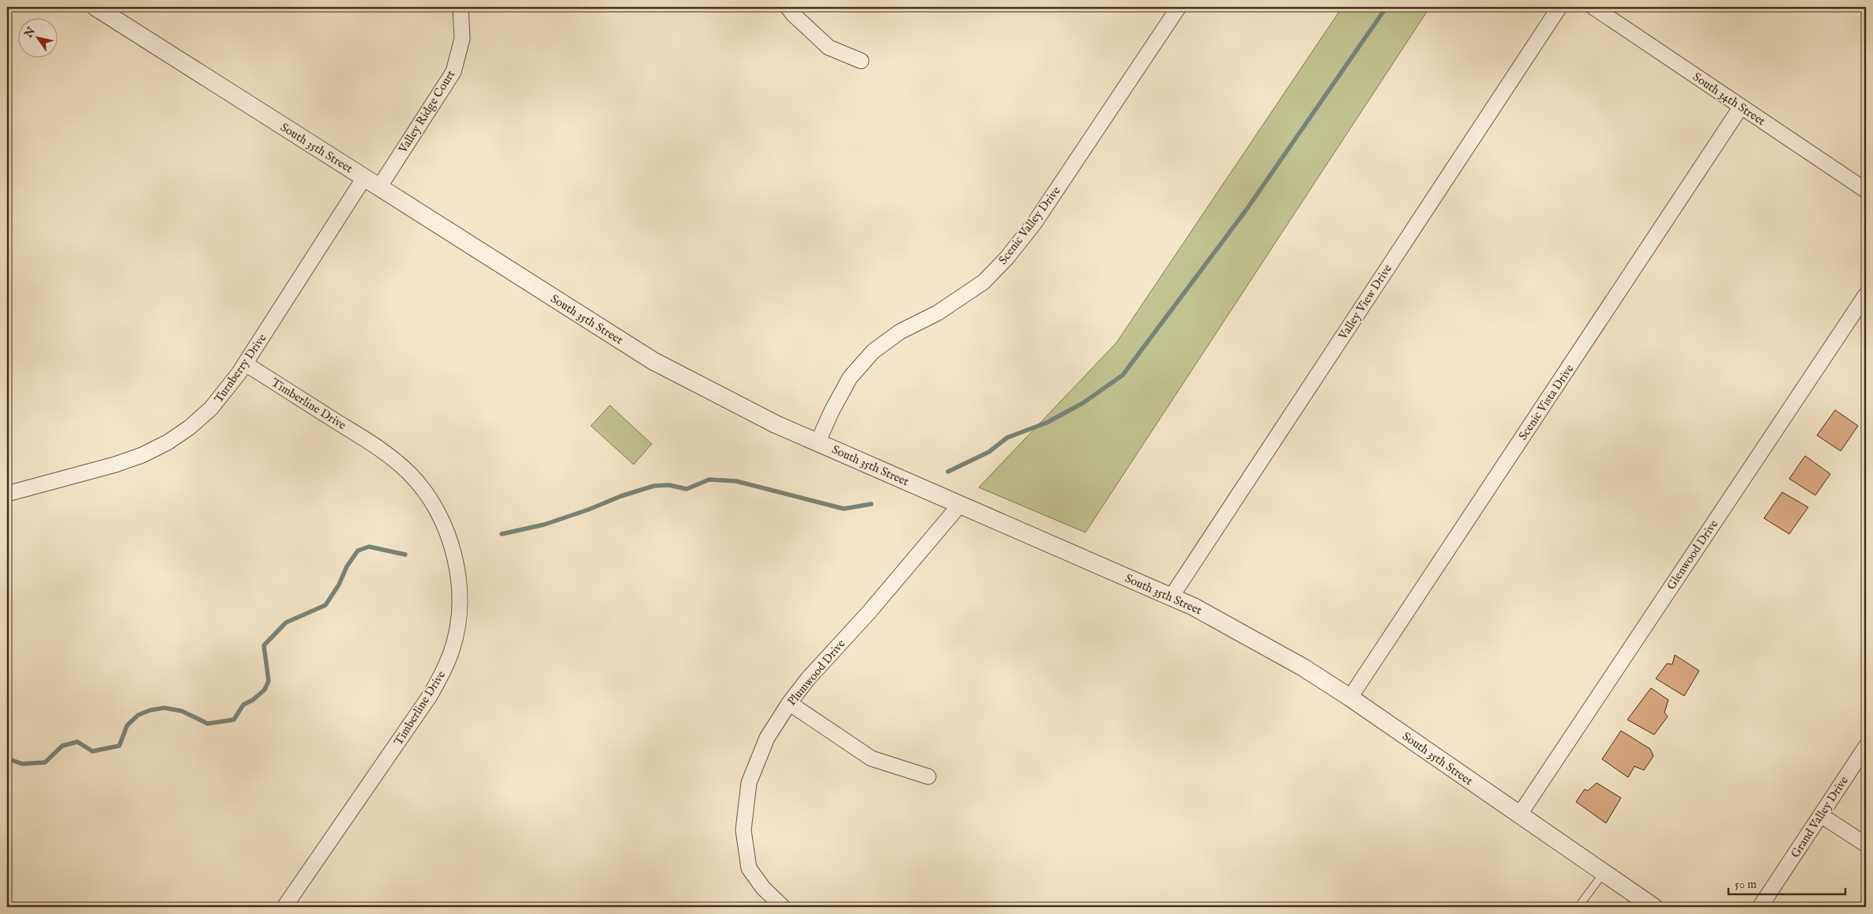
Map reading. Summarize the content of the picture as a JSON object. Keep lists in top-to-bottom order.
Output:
{
  "streets": {
    "street": [
      "South 34th Street",
      "Valley Ridge Court",
      "South 35th Street",
      "Scenic Valley Drive",
      "Valley View Drive",
      "Turnberry Drive",
      "Scenic Vista Drive",
      "Timberline Drive",
      "Glenwood Drive",
      "Plumwood Drive",
      "Grand Valley Drive"
    ]
  },
  "crossings": [
    ["South 34th Street", "Scenic Vista Drive"],
    ["Valley Ridge Court", "South 35th Street"],
    ["South 35th Street", "Scenic Valley Drive"],
    ["South 35th Street", "Valley View Drive"],
    ["South 35th Street", "Turnberry Drive"],
    ["South 35th Street", "Scenic Vista Drive"],
    ["South 35th Street", "Glenwood Drive"],
    ["South 35th Street", "Plumwood Drive"],
    ["Turnberry Drive", "Timberline Drive"]
  ],
  "scale_bar": "50 m",
  "north": "top left"
}
